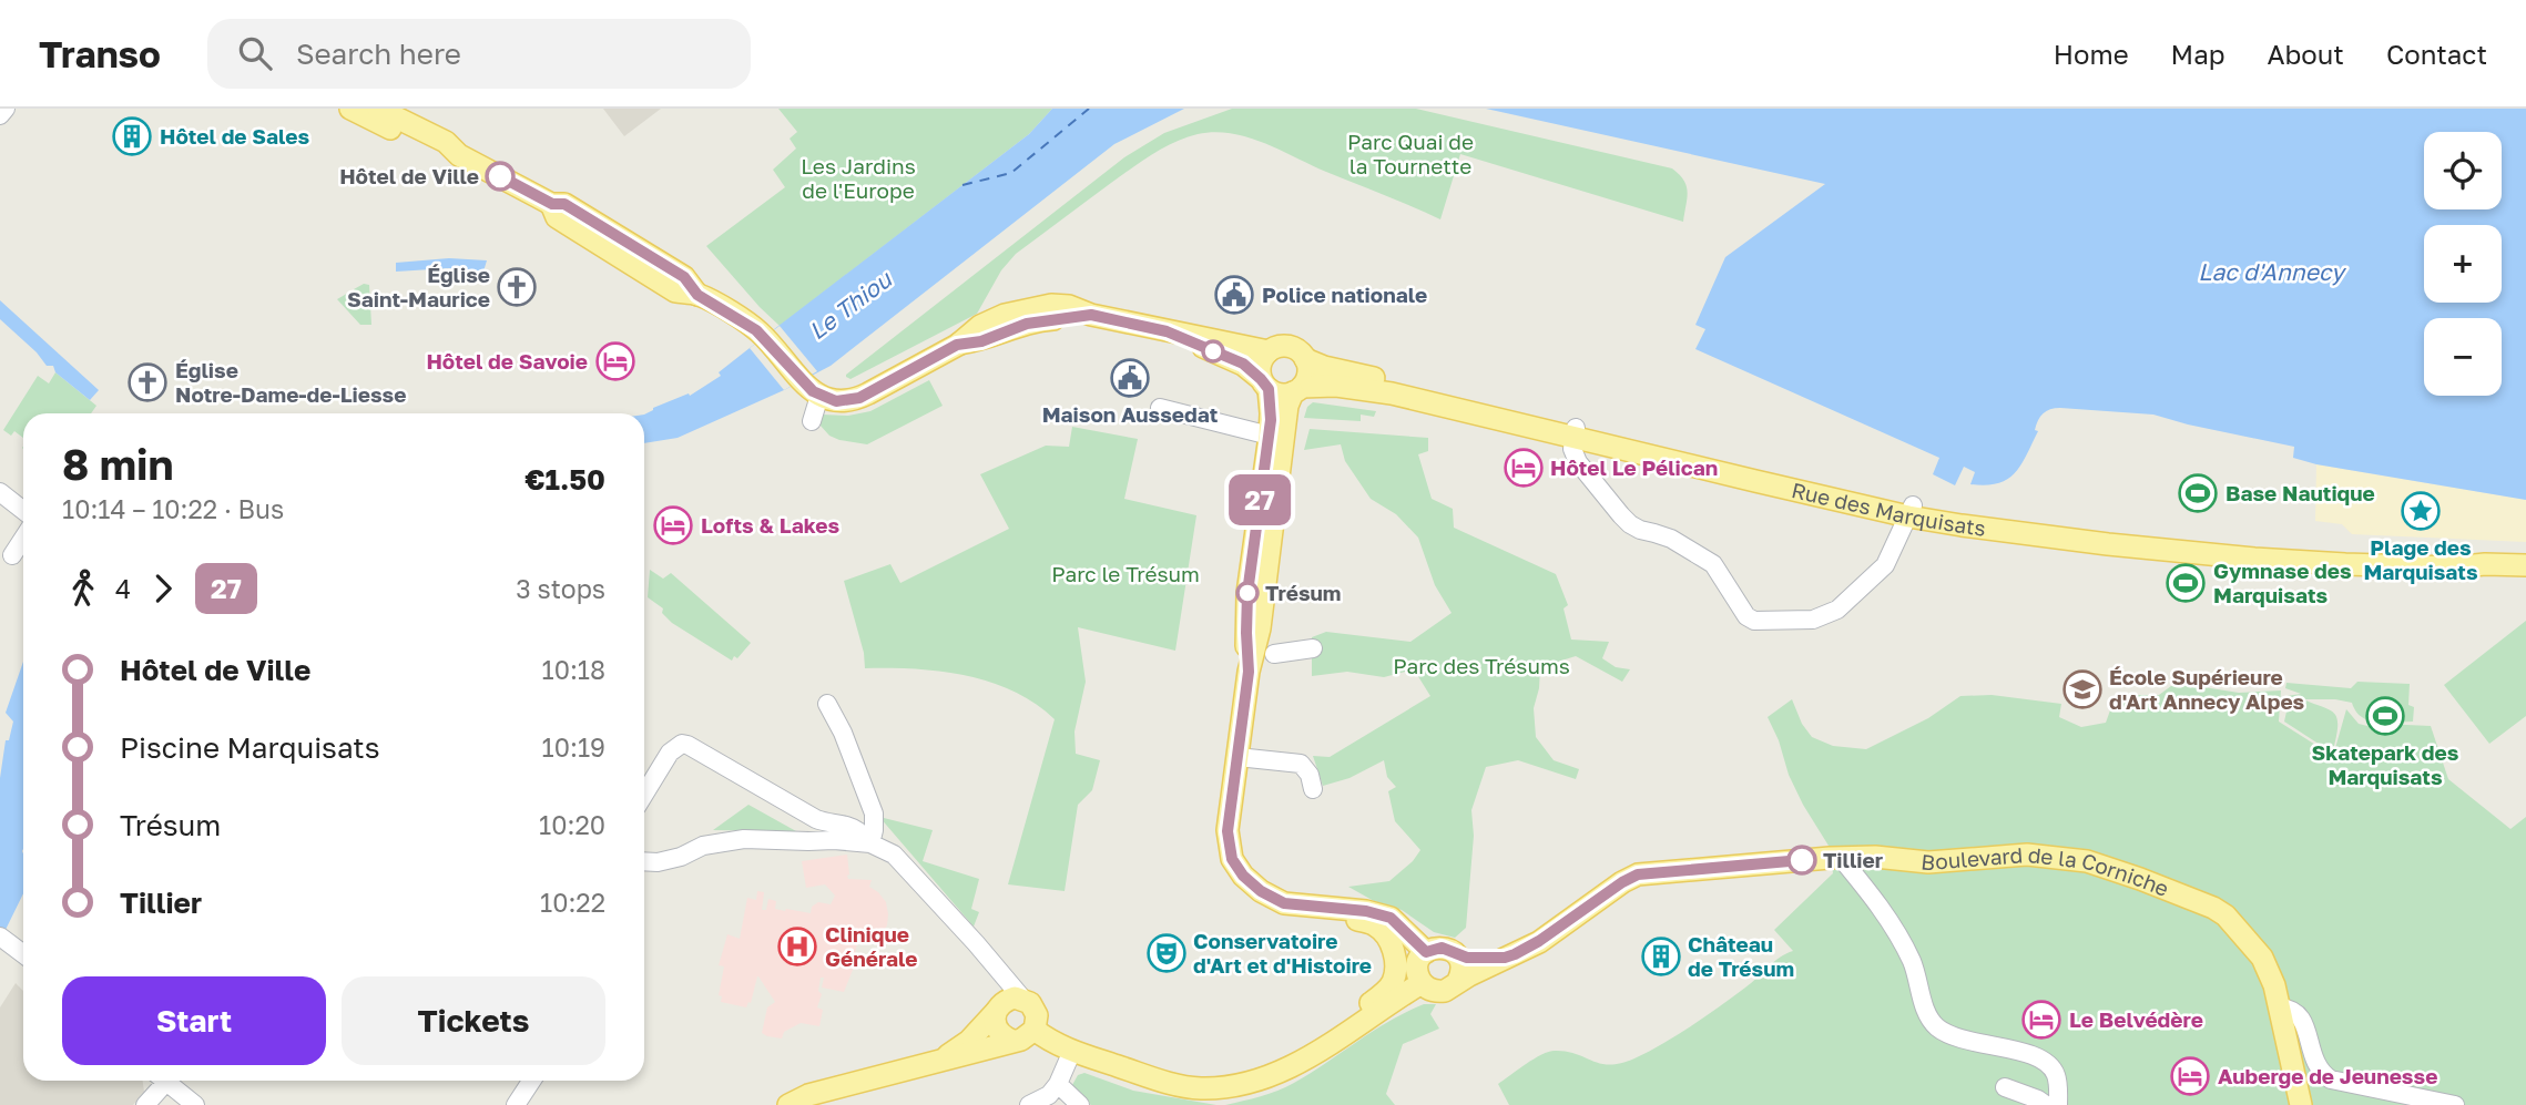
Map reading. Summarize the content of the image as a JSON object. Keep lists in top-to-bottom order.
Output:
{
  "streets": {
    "main road": ["Rue des Marquisats", "Boulevard de la Corniche"]
  },
  "water": ["Lac d'Annecy", "Le Thiou"],
  "parks": [
    "Parc Quai de la Tournette",
    "Les Jardins de l'Europe",
    "Parc le Trésum",
    "Parc des Trésums"
  ],
  "places": {
    "building": ["Hôtel de Sales", "Château de Trésum"],
    "other": ["Hôtel de Ville", "Trésum", "Tillier"],
    "church": ["Église Saint-Maurice", "Église Notre-Dame-de-Liesse"],
    "public building": ["Police nationale", "Maison Aussedat"],
    "hotel": [
      "Hôtel de Savoie",
      "Hôtel Le Pélican",
      "Lofts & Lakes",
      "Le Belvédère",
      "Auberge de Jeunesse"
    ],
    "sports": ["Base Nautique", "Gymnase des Marquisats", "Skatepark des Marquisats"],
    "place": ["Plage des Marquisats"],
    "school or university": ["École Supérieure d'Art Annecy Alpes"],
    "hospital": ["Clinique Générale"],
    "theatre": ["Conservatoire d'Art et d'Histoire"]
  },
  "lines": ["bus line 27"],
  "page": {
    "header": "Transo",
    "search": "Search here",
    "nav": [
      "Home",
      "Map",
      "About",
      "Contact"
    ],
    "on_map": "27",
    "map_buttons": ["+", "−"],
    "heading": ["8 min", "10:14 – 10:22 · Bus", "€1.50"],
    "legs": ["4", "27", "3 stops"],
    "list": [
      {
        "name": "Hôtel de Ville",
        "value": "10:18"
      },
      {
        "name": "Piscine Marquisats",
        "value": "10:19"
      },
      {
        "name": "Trésum",
        "value": "10:20"
      },
      {
        "name": "Tillier",
        "value": "10:22"
      }
    ],
    "buttons": ["Start", "Tickets"]
  }
}
